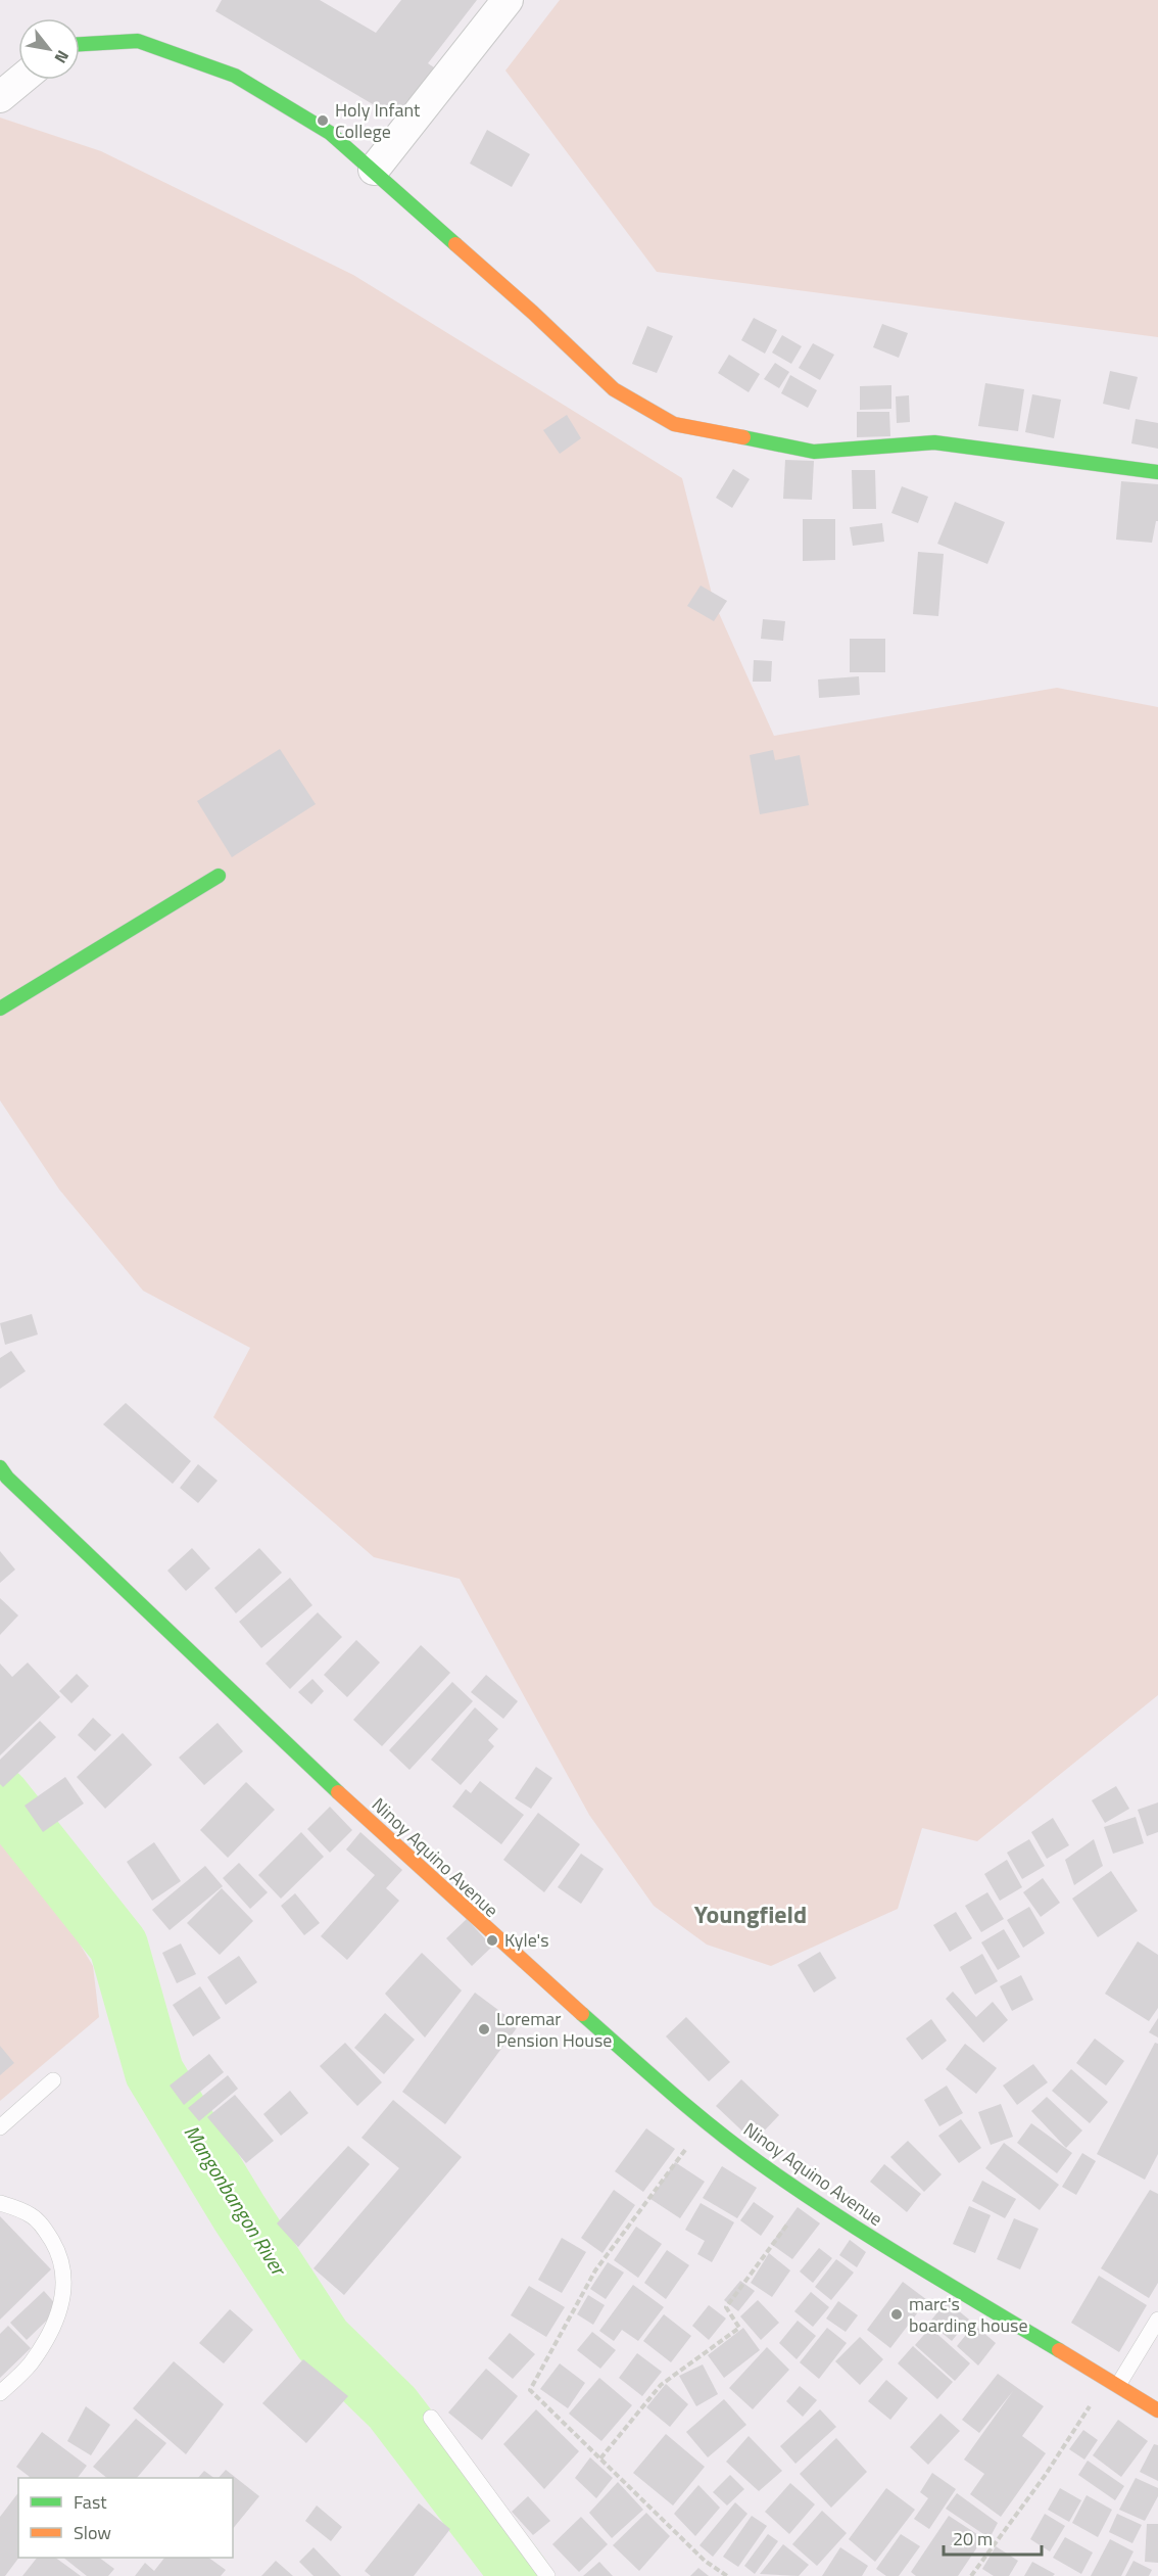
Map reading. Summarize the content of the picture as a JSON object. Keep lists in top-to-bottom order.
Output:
{
  "streets": {
    "main road": ["Ninoy Aquino Avenue"]
  },
  "districts": ["Youngfield"],
  "water": ["Mangonbangon River"],
  "places": [
    "Holy Infant College",
    "Kyle's",
    "Loremar Pension House",
    "marc's boarding house"
  ],
  "legend": ["Fast", "Slow"],
  "scale_bar": "20 m",
  "north": "bottom right"
}
